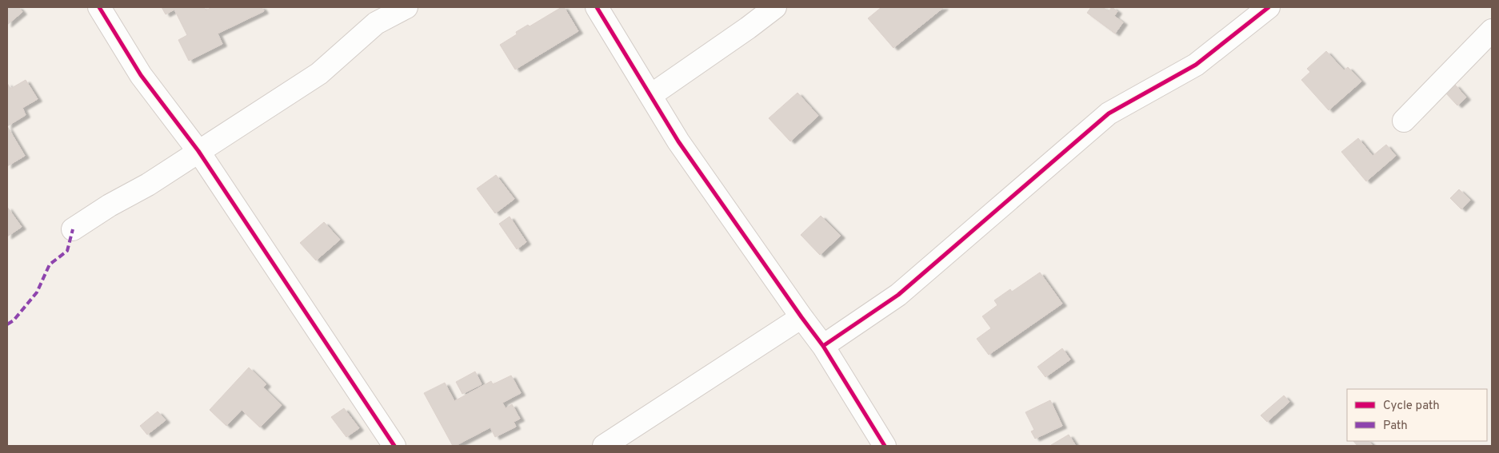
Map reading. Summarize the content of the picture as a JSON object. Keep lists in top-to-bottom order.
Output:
{
  "legend": ["Cycle path", "Path"]
}
